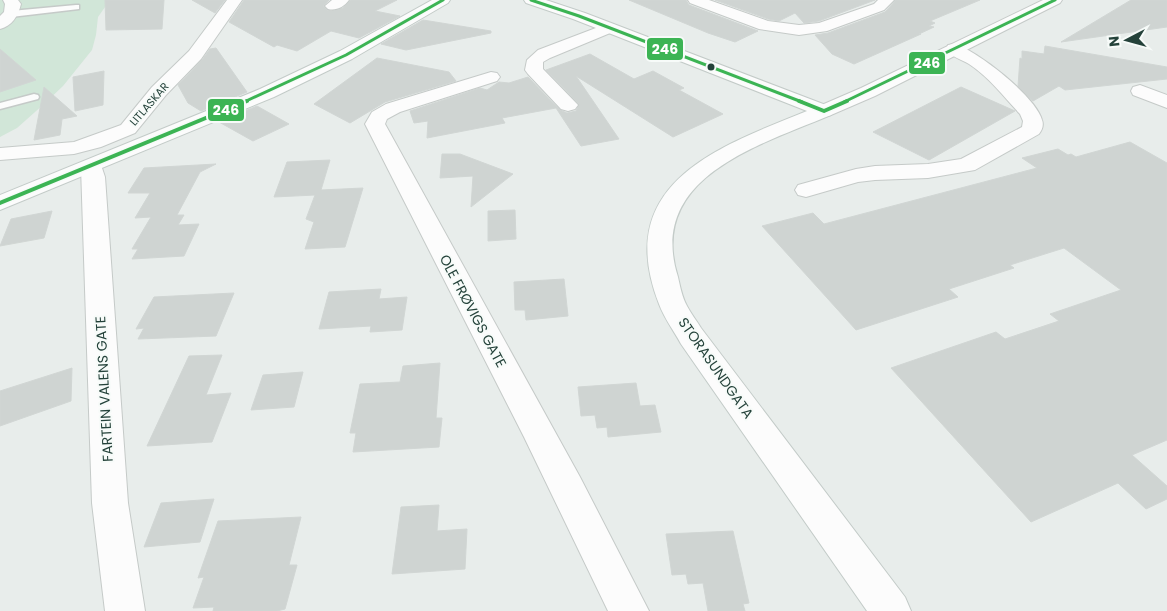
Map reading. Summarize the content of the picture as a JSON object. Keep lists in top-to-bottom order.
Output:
{
  "streets": {
    "street": [
      "LITLASKAR",
      "OLE FRØVIGS GATE",
      "STORASUNDGATA",
      "FARTEIN VALENS GATE"
    ]
  },
  "lines": ["transit line 246"],
  "north": "left"
}
